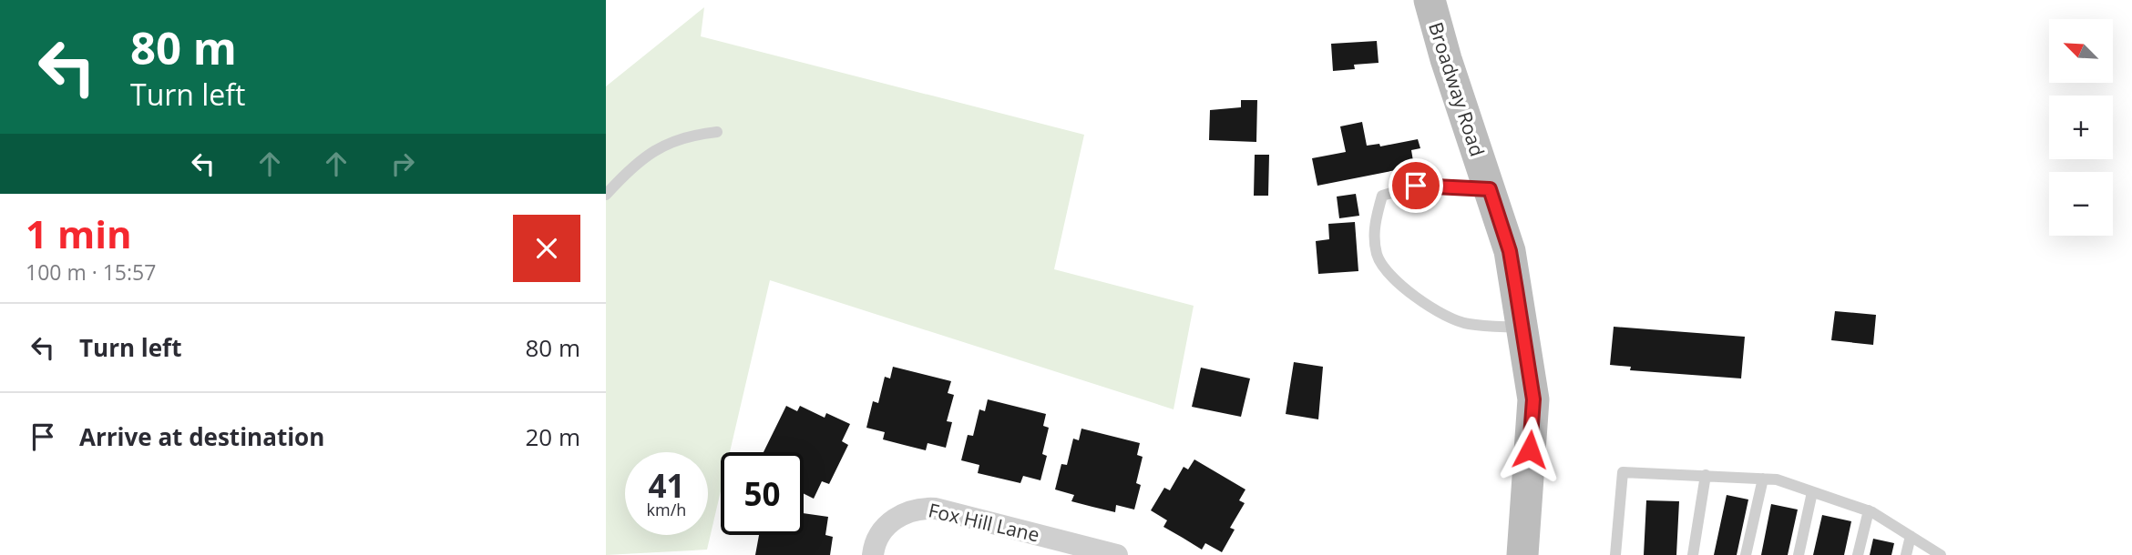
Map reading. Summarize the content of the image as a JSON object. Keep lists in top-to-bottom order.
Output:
{
  "streets": {
    "main road": ["Broadway Road"],
    "street": ["Fox Hill Lane"]
  },
  "north": "top left",
  "page": {
    "turn": ["80 m", "Turn left"],
    "map_buttons": ["+", "−"],
    "heading": ["1 min", "100 m · 15:57"],
    "list": [
      {
        "name": "Turn left",
        "value": "80 m"
      },
      {
        "name": "Arrive at destination",
        "value": "20 m"
      }
    ],
    "speed": "41 km/h",
    "limit": "50"
  }
}
